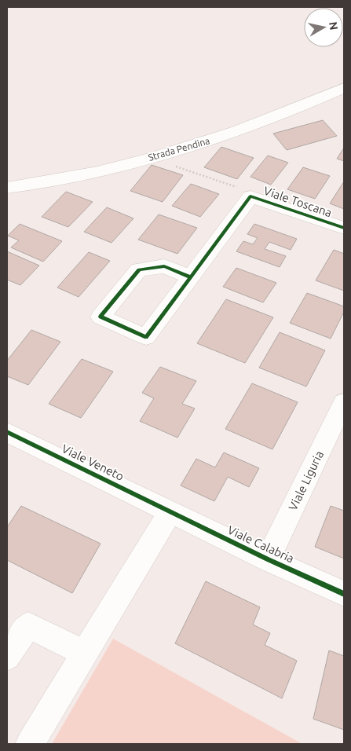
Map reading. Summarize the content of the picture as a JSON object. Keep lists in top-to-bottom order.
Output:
{
  "streets": {
    "street": [
      "Strada Pendina",
      "Viale Toscana",
      "Viale Veneto",
      "Viale Liguria",
      "Viale Calabria"
    ]
  },
  "crossings": [
    ["Viale Veneto", "Viale Calabria"],
    ["Viale Liguria", "Viale Calabria"]
  ],
  "north": "right"
}
